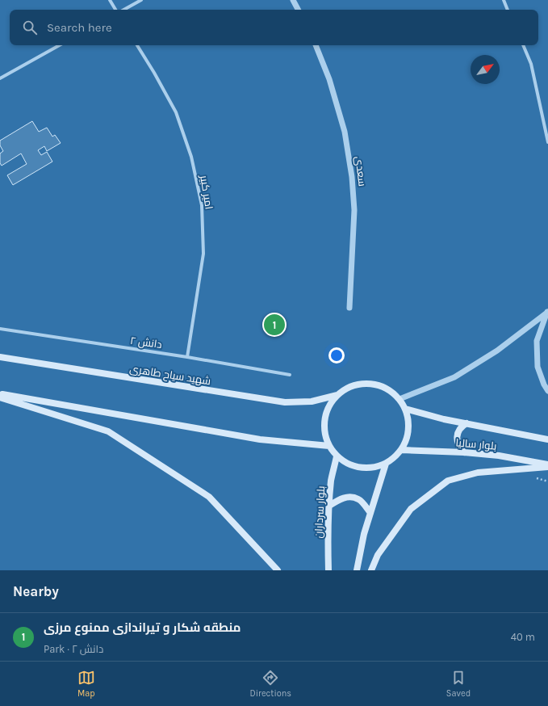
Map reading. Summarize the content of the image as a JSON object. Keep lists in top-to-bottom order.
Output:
{
  "streets": {
    "main road": ["شهید سیاح طاهری", "بلوار سالیا", "بلوار سرداران"],
    "street": ["سعدی", "امیر کبیر", "دانش ۲"]
  },
  "crossings": [
    ["امیر کبیر", "دانش ۲"],
    ["شهید سیاح طاهری", "بلوار سالیا"],
    ["شهید سیاح طاهری", "بلوار سرداران"],
    ["بلوار سالیا", "بلوار سرداران"]
  ],
  "north": "top right",
  "page": {
    "search": "Search here",
    "pins": "1",
    "heading": "Nearby",
    "list": [
      {
        "mark": "1",
        "name": "منطقه شکار و تیراندازی ممنوع مرزی",
        "note": "Park · دانش ۲",
        "value": "40 m"
      }
    ],
    "nav": ["Map", "Directions", "Saved"]
  }
}
